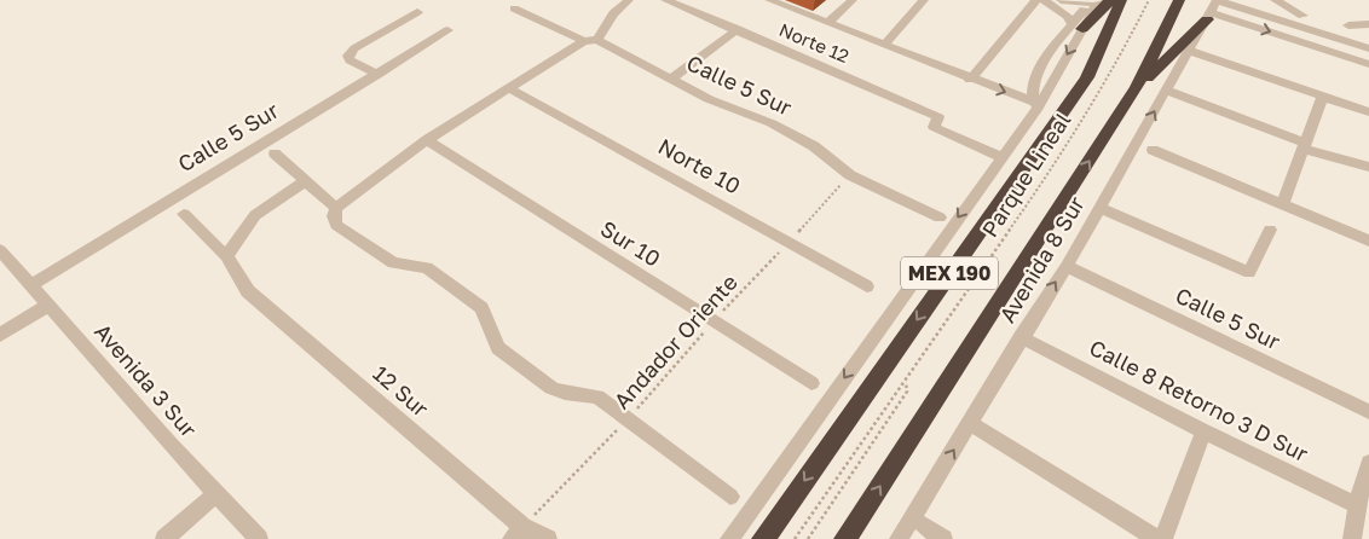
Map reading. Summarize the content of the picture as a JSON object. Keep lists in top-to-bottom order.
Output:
{
  "streets": {
    "highway": ["MEX 190"],
    "street": [
      "Norte 12",
      "Calle 5 Sur",
      "Norte 10",
      "Sur 10",
      "Avenida 8 Sur",
      "Avenida 3 Sur",
      "12 Sur",
      "Calle 8 Retorno 3 D Sur"
    ],
    "path": ["Parque Lineal", "Andador Oriente"]
  },
  "crossings": [
    ["Calle 5 Sur", "Avenida 8 Sur"],
    ["Calle 5 Sur", "Andador Oriente"],
    ["Calle 5 Sur", "Avenida 3 Sur"],
    ["Norte 10", "Andador Oriente"],
    ["Sur 10", "Andador Oriente"],
    ["Avenida 8 Sur", "Calle 8 Retorno 3 D Sur"],
    ["Andador Oriente", "12 Sur"]
  ]
}
